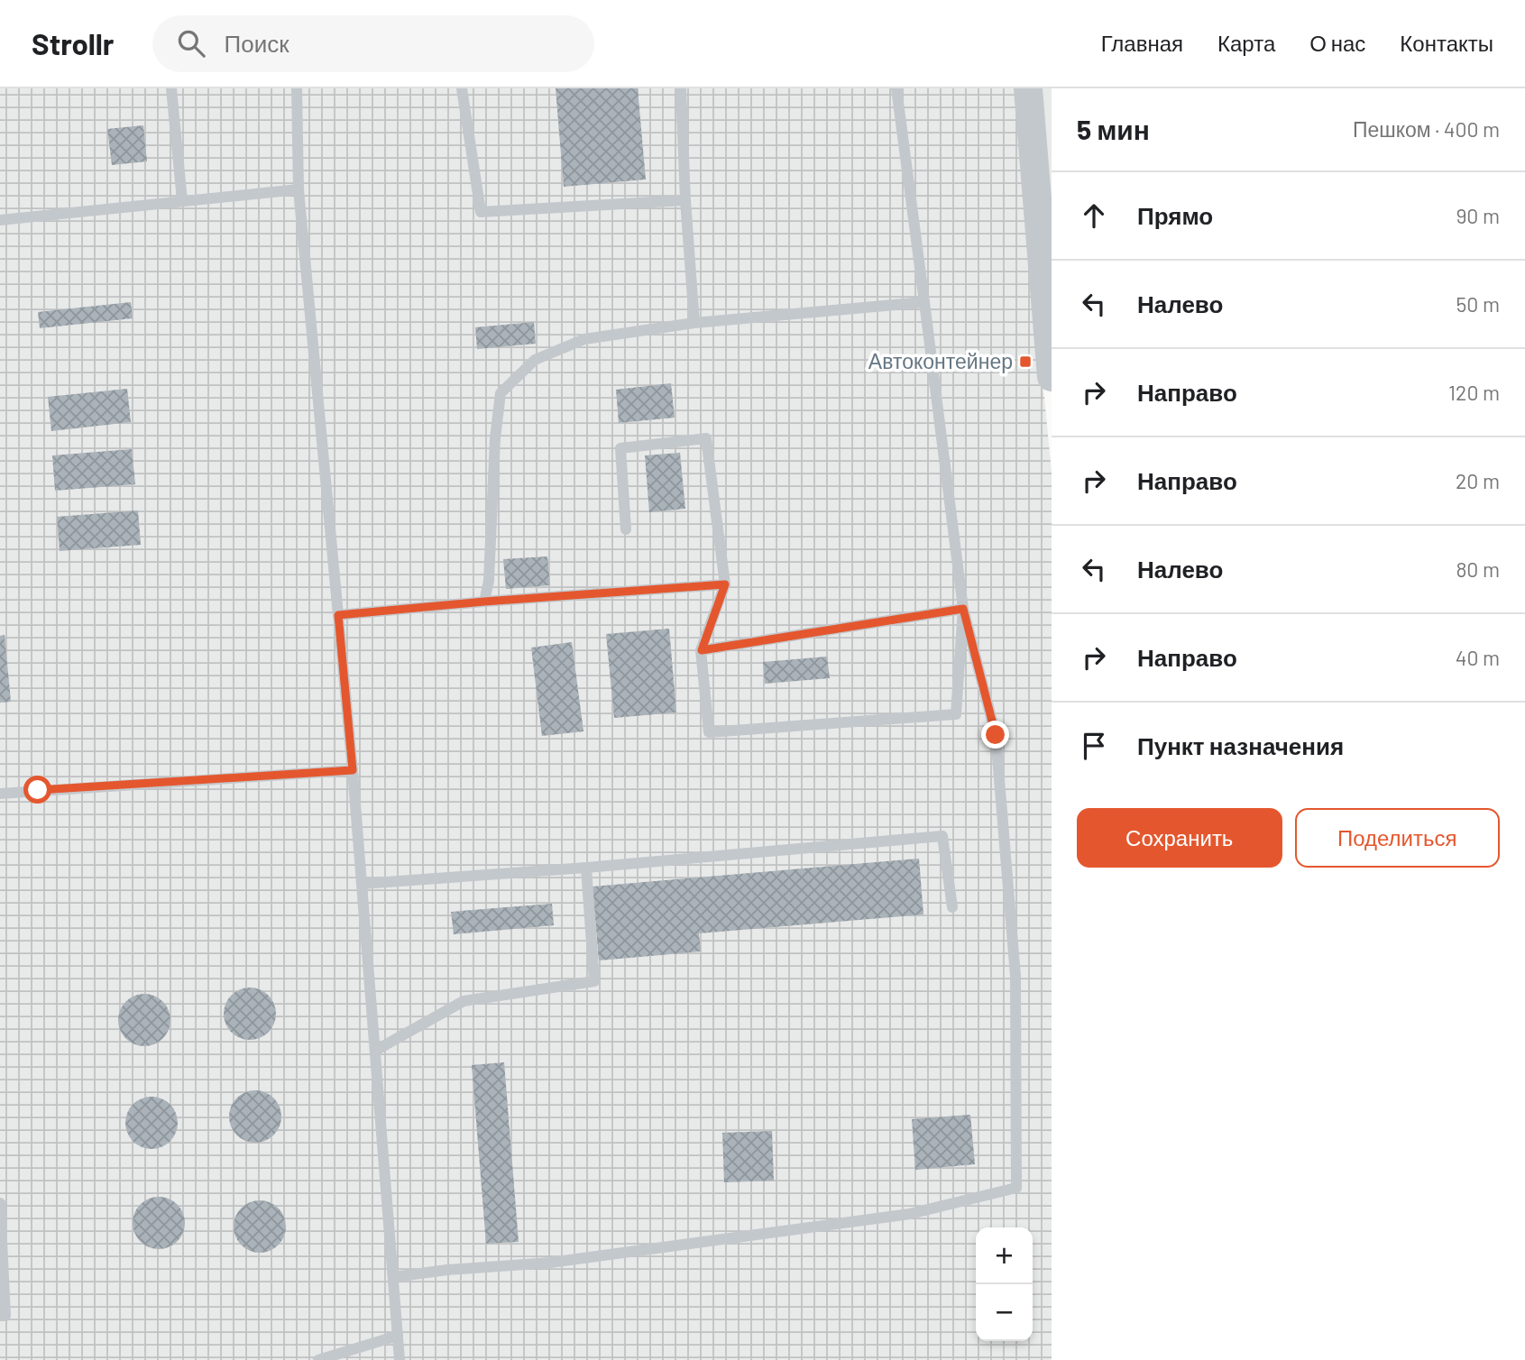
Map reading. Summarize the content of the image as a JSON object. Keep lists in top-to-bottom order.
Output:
{
  "places": {
    "transit": ["Автоконтейнер"]
  },
  "page": {
    "header": "Strollr",
    "search": "Поиск",
    "nav": [
      "Главная",
      "Карта",
      "О нас",
      "Контакты"
    ],
    "heading": ["5 мин", "Пешком · 400 m"],
    "list": [
      ["Прямо", "90 m"],
      ["Налево", "50 m"],
      ["Направо", "120 m"],
      ["Направо", "20 m"],
      ["Налево", "80 m"],
      ["Направо", "40 m"],
      "Пункт назначения"
    ],
    "buttons": ["Сохранить", "Поделиться"],
    "map_buttons": ["+", "−"]
  }
}
